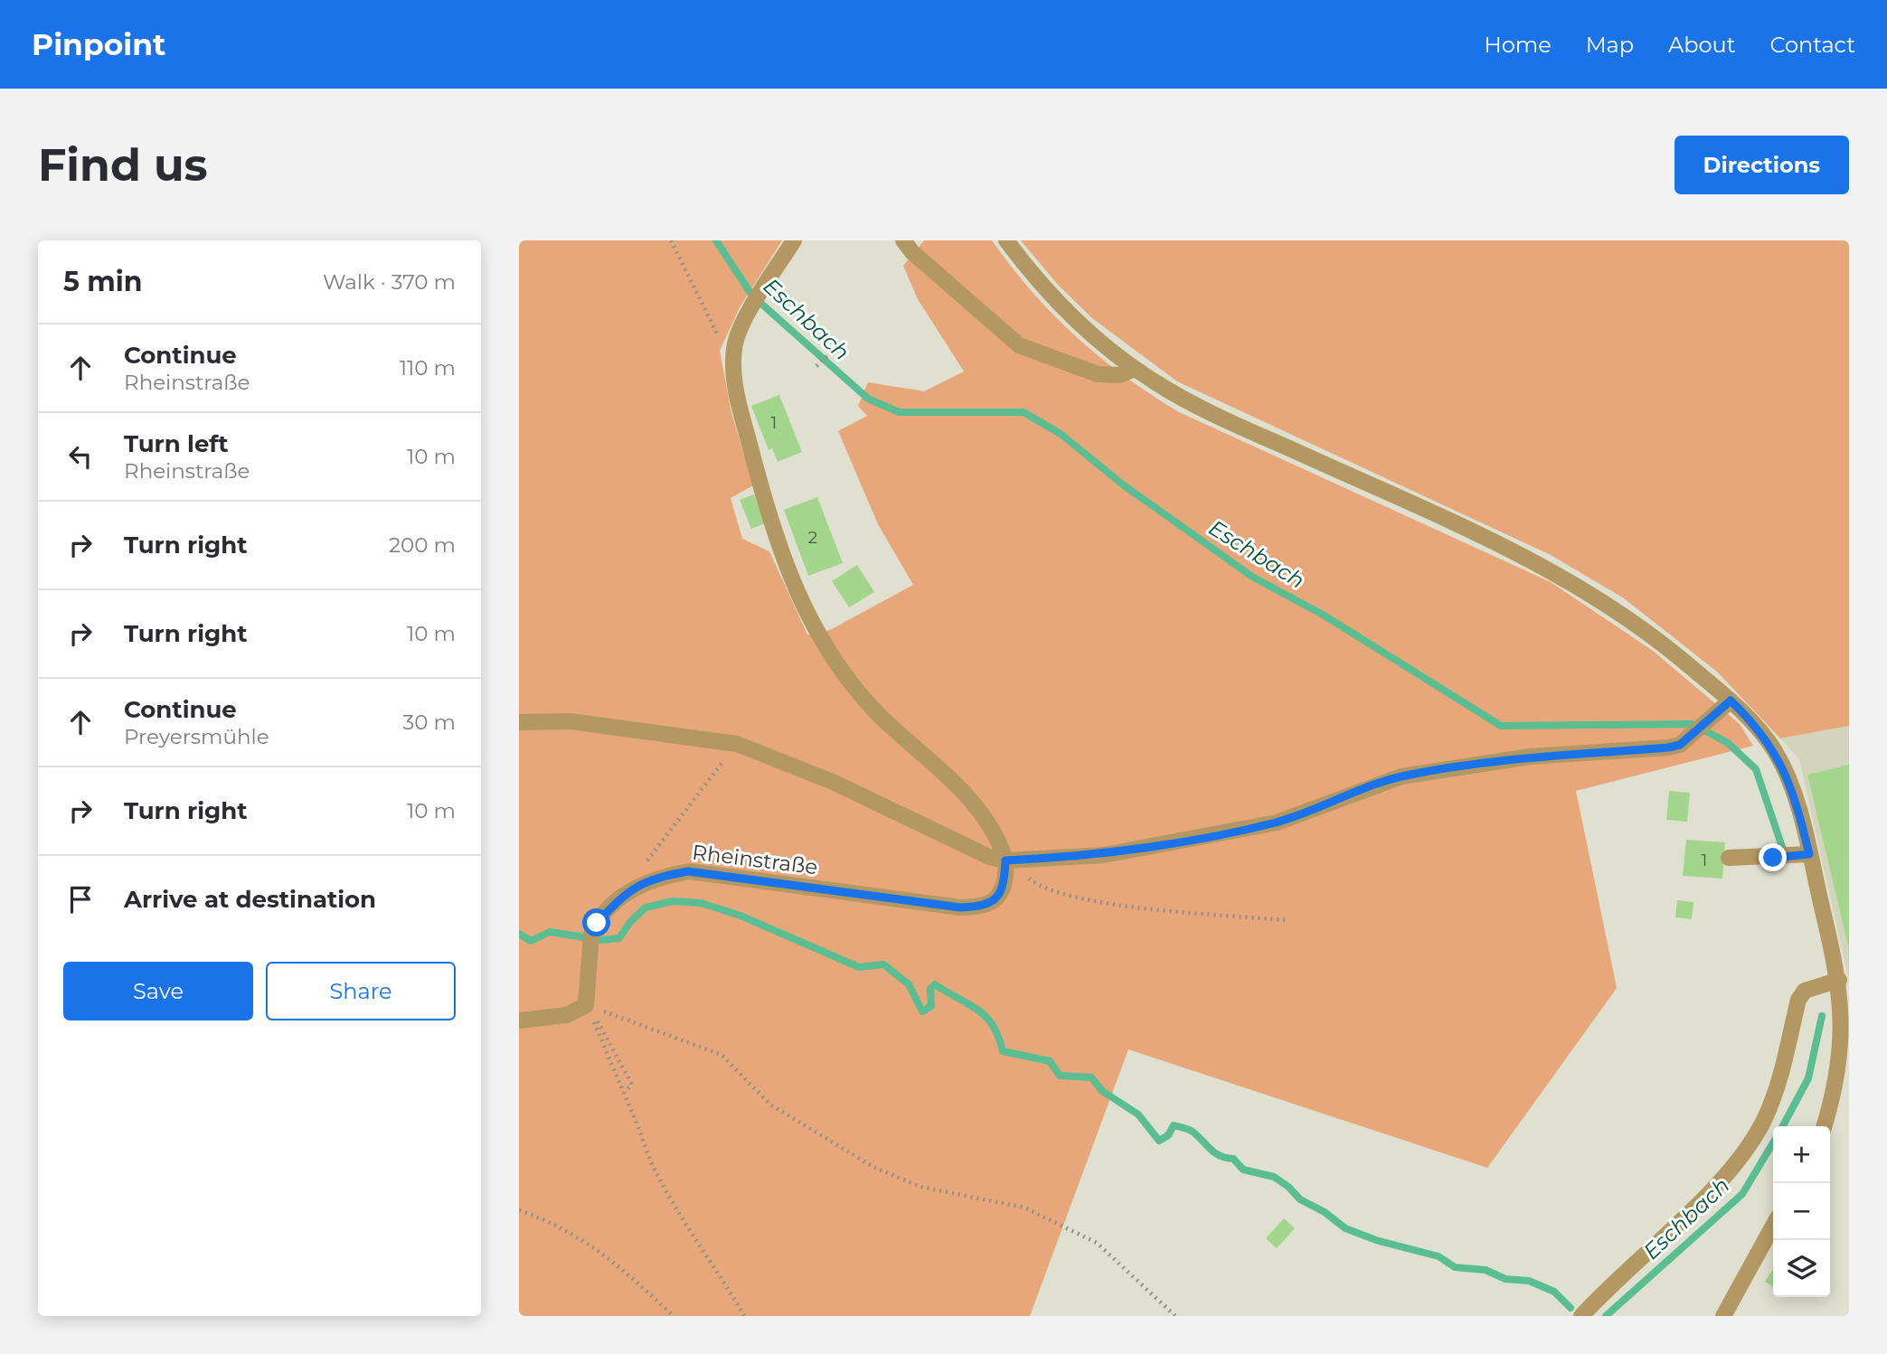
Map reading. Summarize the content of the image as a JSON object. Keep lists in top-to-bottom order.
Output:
{
  "streets": {
    "street": ["Rheinstraße"]
  },
  "water": ["Eschbach"],
  "house_numbers": ["1", "2", "1"],
  "page": {
    "header": "Pinpoint",
    "nav": [
      "Home",
      "Map",
      "About",
      "Contact"
    ],
    "buttons": [
      "Directions",
      ["Save", "Share"]
    ],
    "title": "Find us",
    "heading": ["5 min", "Walk · 370 m"],
    "list": [
      ["Continue", "Rheinstraße", "110 m"],
      ["Turn left", "Rheinstraße", "10 m"],
      ["Turn right", "200 m"],
      ["Turn right", "10 m"],
      ["Continue", "Preyersmühle", "30 m"],
      ["Turn right", "10 m"],
      "Arrive at destination"
    ],
    "map_buttons": ["+", "−"]
  }
}
